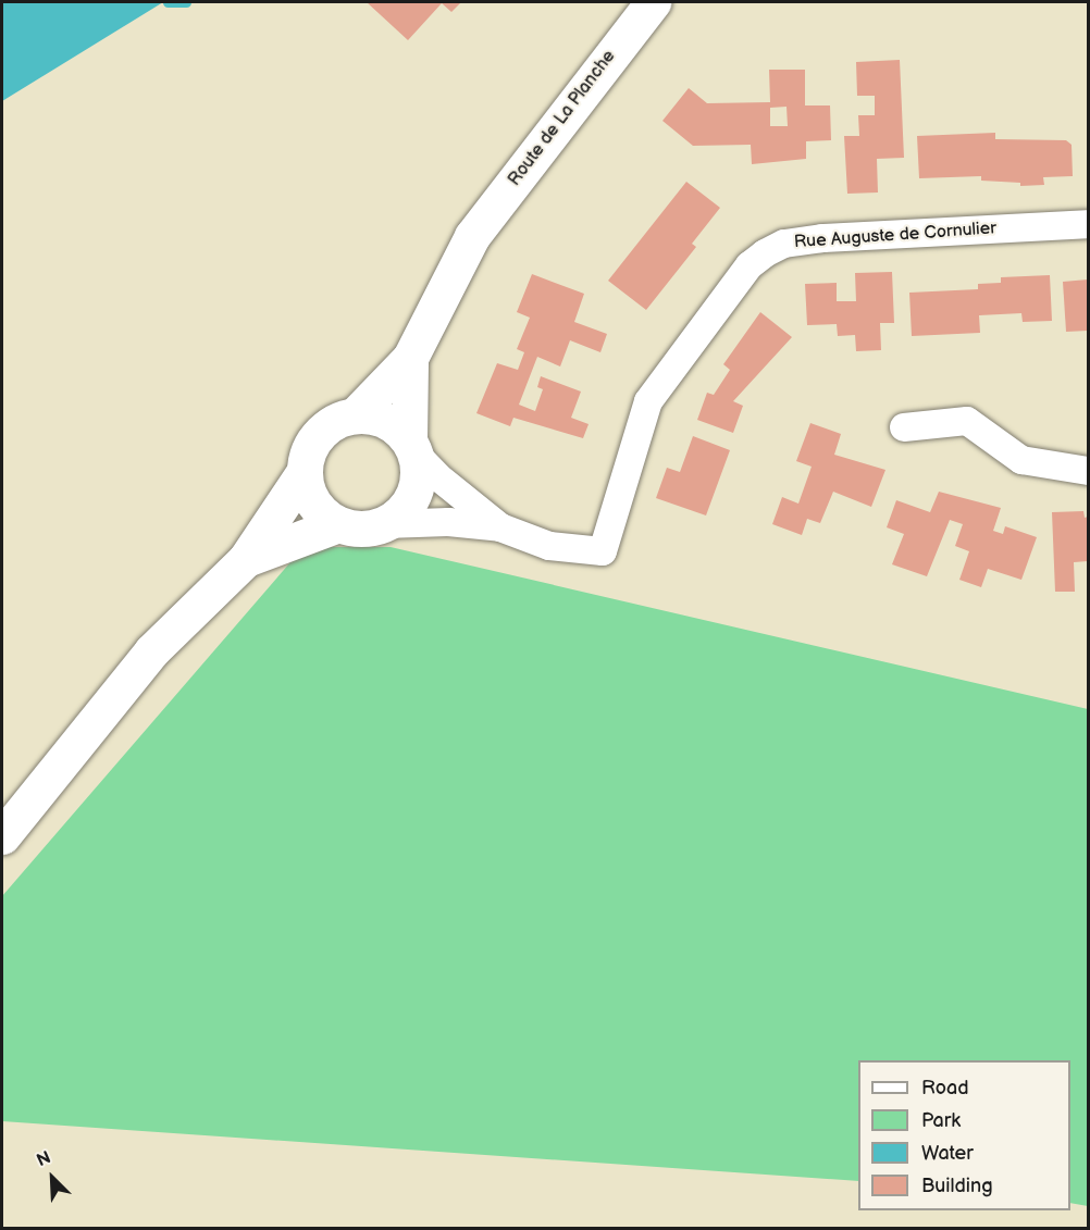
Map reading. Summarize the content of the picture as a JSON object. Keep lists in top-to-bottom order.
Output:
{
  "streets": {
    "street": ["Route de La Planche", "Rue Auguste de Cornulier"]
  },
  "legend": [
    "Road",
    "Park",
    "Water",
    "Building"
  ],
  "north": "top left"
}
